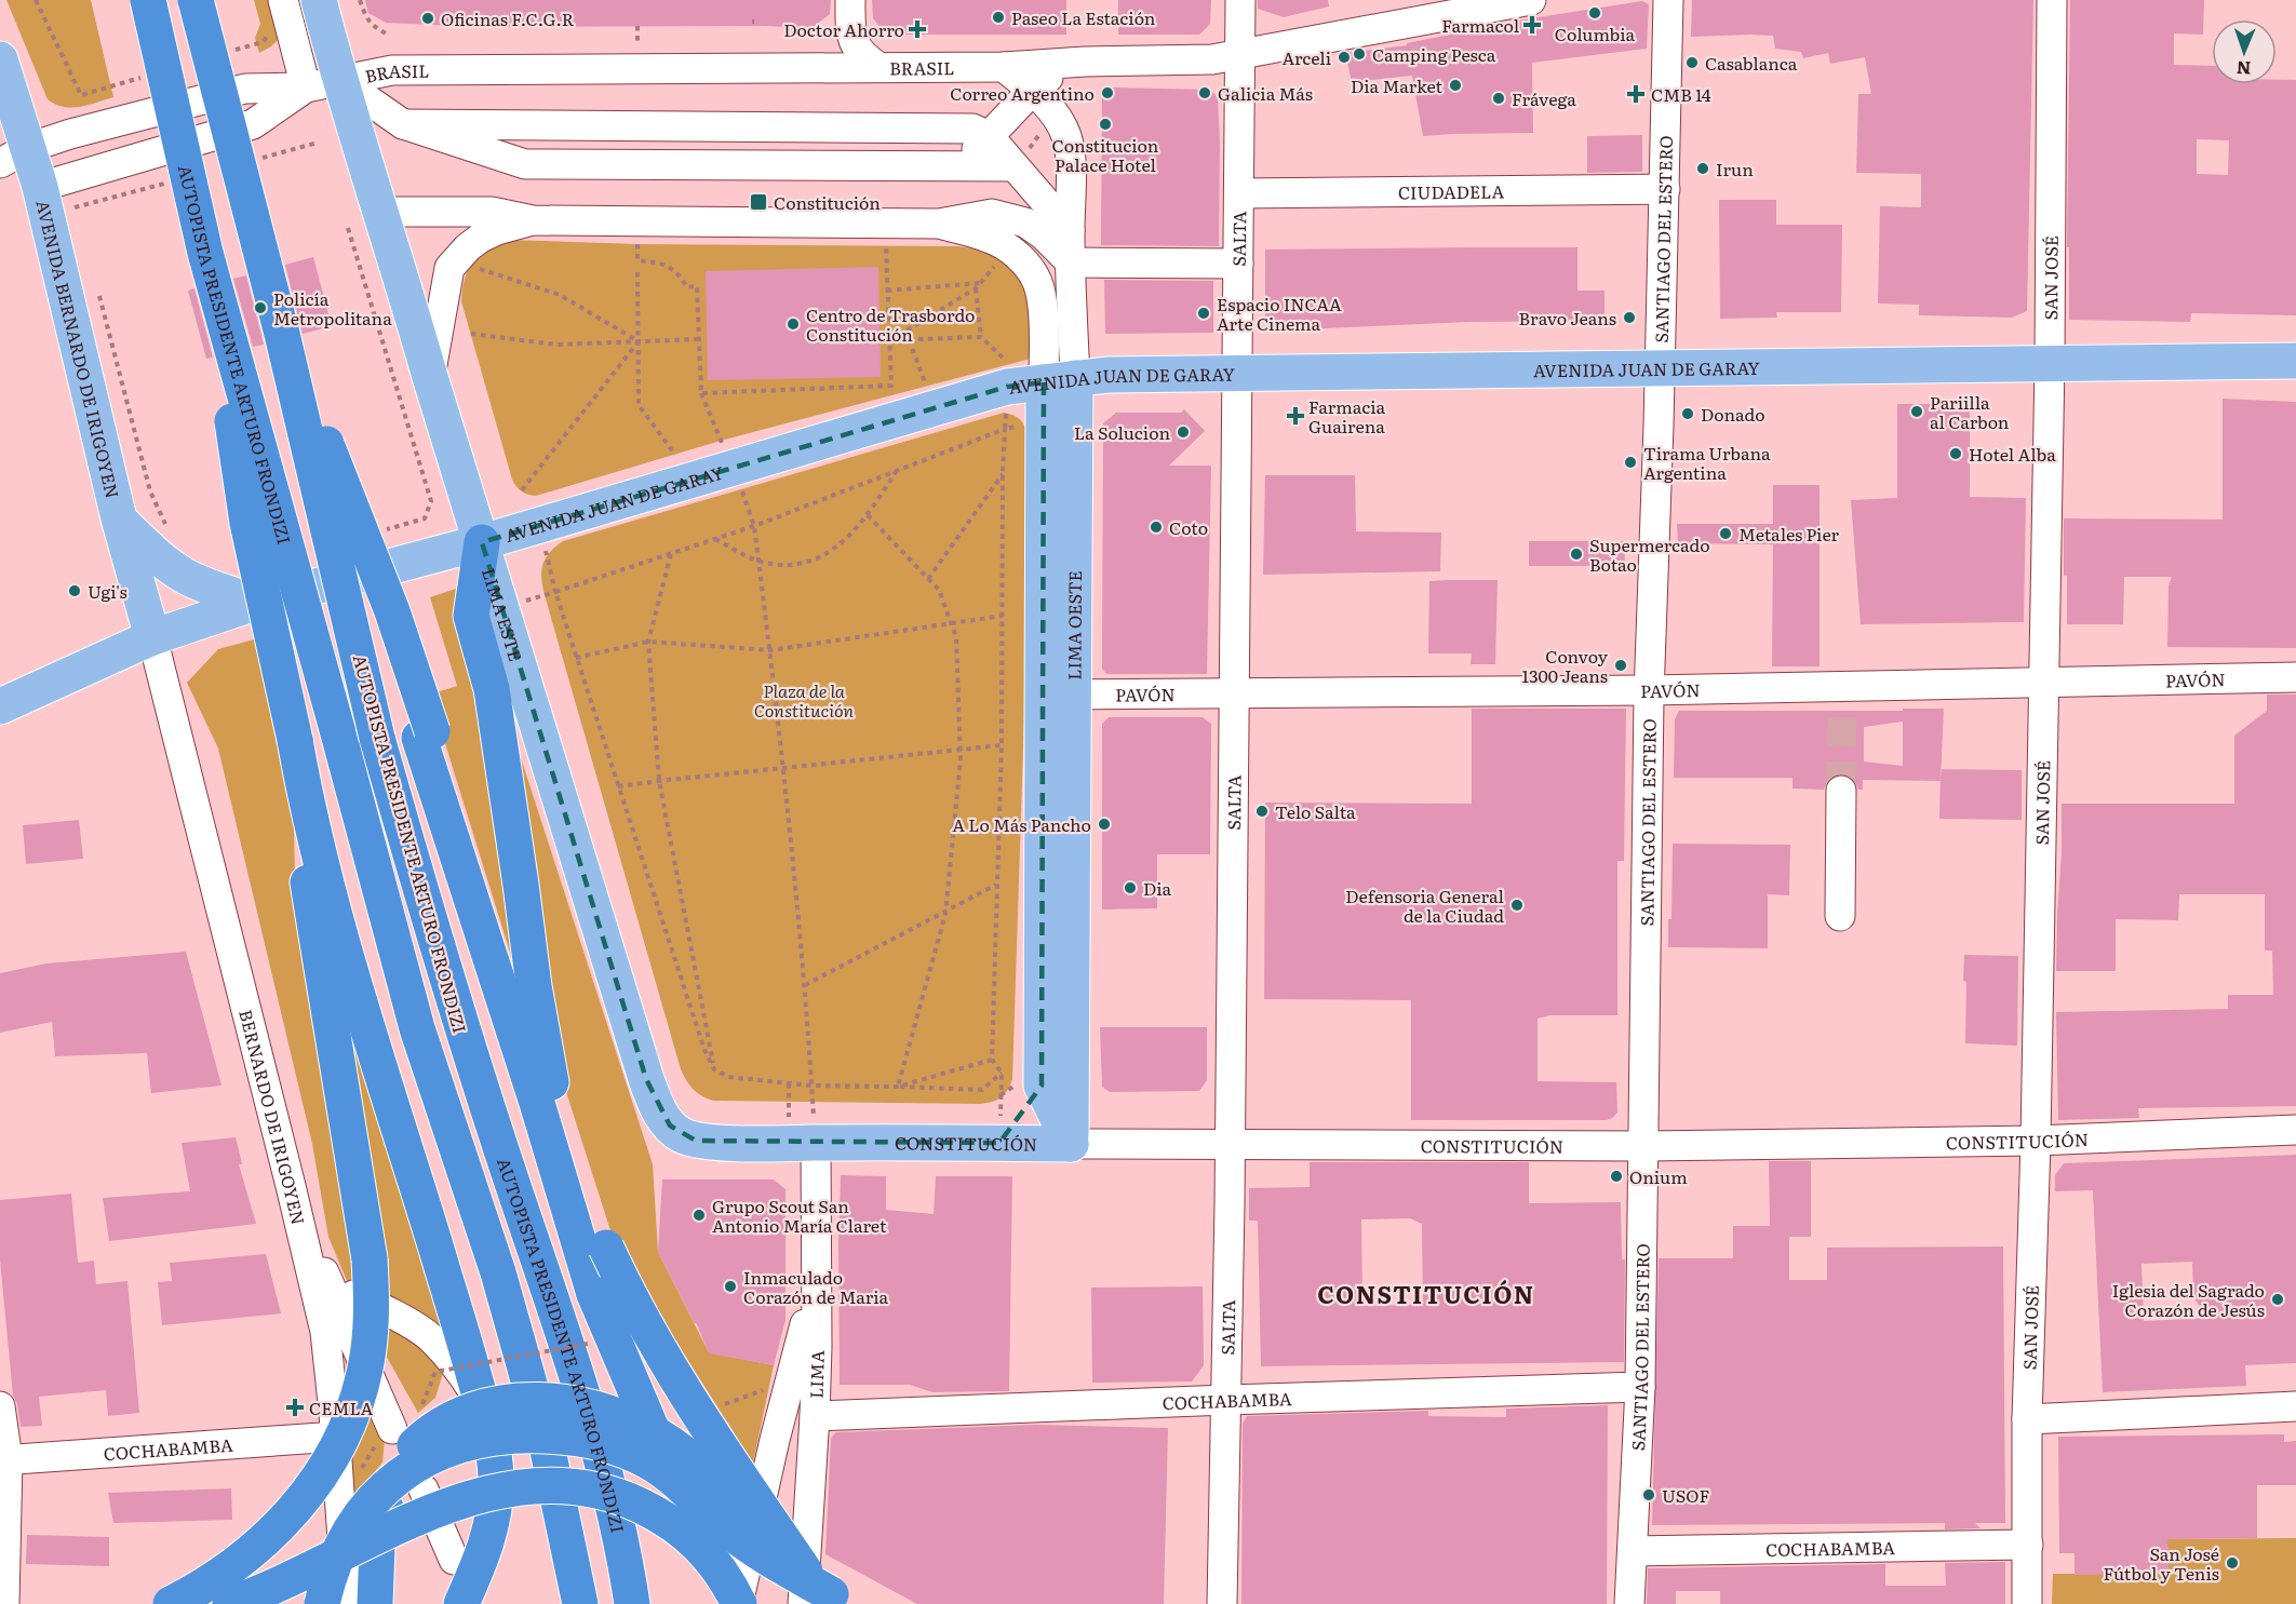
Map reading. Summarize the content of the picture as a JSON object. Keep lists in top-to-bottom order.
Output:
{
  "streets": {
    "highway": ["AUTOPISTA PRESIDENTE ARTURO FRONDIZI"],
    "main road": [
      "AVENIDA BERNARDO DE IRIGOYEN",
      "AVENIDA JUAN DE GARAY",
      "LIMA ESTE",
      "LIMA OESTE",
      "CONSTITUCIÓN"
    ],
    "street": [
      "BRASIL",
      "CIUDADELA",
      "SALTA",
      "SANTIAGO DEL ESTERO",
      "SAN JOSÉ",
      "PAVÓN",
      "BERNARDO DE IRIGOYEN",
      "LIMA",
      "COCHABAMBA"
    ]
  },
  "crossings": [
    ["BRASIL", "SALTA"],
    ["BRASIL", "AVENIDA BERNARDO DE IRIGOYEN"],
    ["BRASIL", "LIMA ESTE"],
    ["BRASIL", "LIMA OESTE"],
    ["CIUDADELA", "SALTA"],
    ["CIUDADELA", "SANTIAGO DEL ESTERO"],
    ["SALTA", "AVENIDA JUAN DE GARAY"],
    ["SALTA", "PAVÓN"],
    ["SALTA", "CONSTITUCIÓN"],
    ["SALTA", "COCHABAMBA"],
    ["SANTIAGO DEL ESTERO", "AVENIDA JUAN DE GARAY"],
    ["SANTIAGO DEL ESTERO", "PAVÓN"],
    ["SANTIAGO DEL ESTERO", "CONSTITUCIÓN"],
    ["SANTIAGO DEL ESTERO", "COCHABAMBA"],
    ["SAN JOSÉ", "AVENIDA JUAN DE GARAY"],
    ["SAN JOSÉ", "PAVÓN"],
    ["SAN JOSÉ", "CONSTITUCIÓN"],
    ["SAN JOSÉ", "COCHABAMBA"],
    ["AVENIDA BERNARDO DE IRIGOYEN", "AVENIDA JUAN DE GARAY"],
    ["AVENIDA BERNARDO DE IRIGOYEN", "BERNARDO DE IRIGOYEN"],
    ["AVENIDA JUAN DE GARAY", "LIMA ESTE"],
    ["AVENIDA JUAN DE GARAY", "LIMA OESTE"],
    ["AVENIDA JUAN DE GARAY", "BERNARDO DE IRIGOYEN"],
    ["LIMA ESTE", "CONSTITUCIÓN"],
    ["LIMA OESTE", "PAVÓN"],
    ["LIMA OESTE", "CONSTITUCIÓN"],
    ["BERNARDO DE IRIGOYEN", "COCHABAMBA"],
    ["CONSTITUCIÓN", "LIMA"],
    ["LIMA", "COCHABAMBA"]
  ],
  "districts": ["CONSTITUCIÓN"],
  "parks": ["Plaza de la Constitución"],
  "places": {
    "other": [
      "Columbia",
      "Paseo La Estación",
      "Oficinas F.C.G.R",
      "Camping Pesca",
      "Arceli",
      "Casablanca",
      "Dia Market",
      "Correo Argentino",
      "Galicia Más",
      "Frávega",
      "Constitucion Palace Hotel",
      "Irun",
      "Policía Metropolitana",
      "Espacio INCAA Arte Cinema",
      "Bravo Jeans",
      "Centro de Trasbordo Constitución",
      "Pariilla al Carbon",
      "Donado",
      "La Solucion",
      "Hotel Alba",
      "Tirama Urbana Argentina",
      "Coto",
      "Metales Pier",
      "Supermercado Botao",
      "Ugi's",
      "Convoy 1300 Jeans",
      "Telo Salta",
      "A Lo Más Pancho",
      "Dia",
      "Defensoria General de la Ciudad",
      "Onium",
      "Grupo Scout San Antonio María Claret",
      "Inmaculado Corazón de Maria",
      "Iglesia del Sagrado Corazón de Jesús",
      "USOF",
      "San José Fútbol y Tenis"
    ],
    "health": [
      "Farmacol",
      "Doctor Ahorro",
      "CMB 14",
      "Farmacia Guairena",
      "CEMLA"
    ],
    "transit": ["Constitución"]
  },
  "north": "bottom"
}
